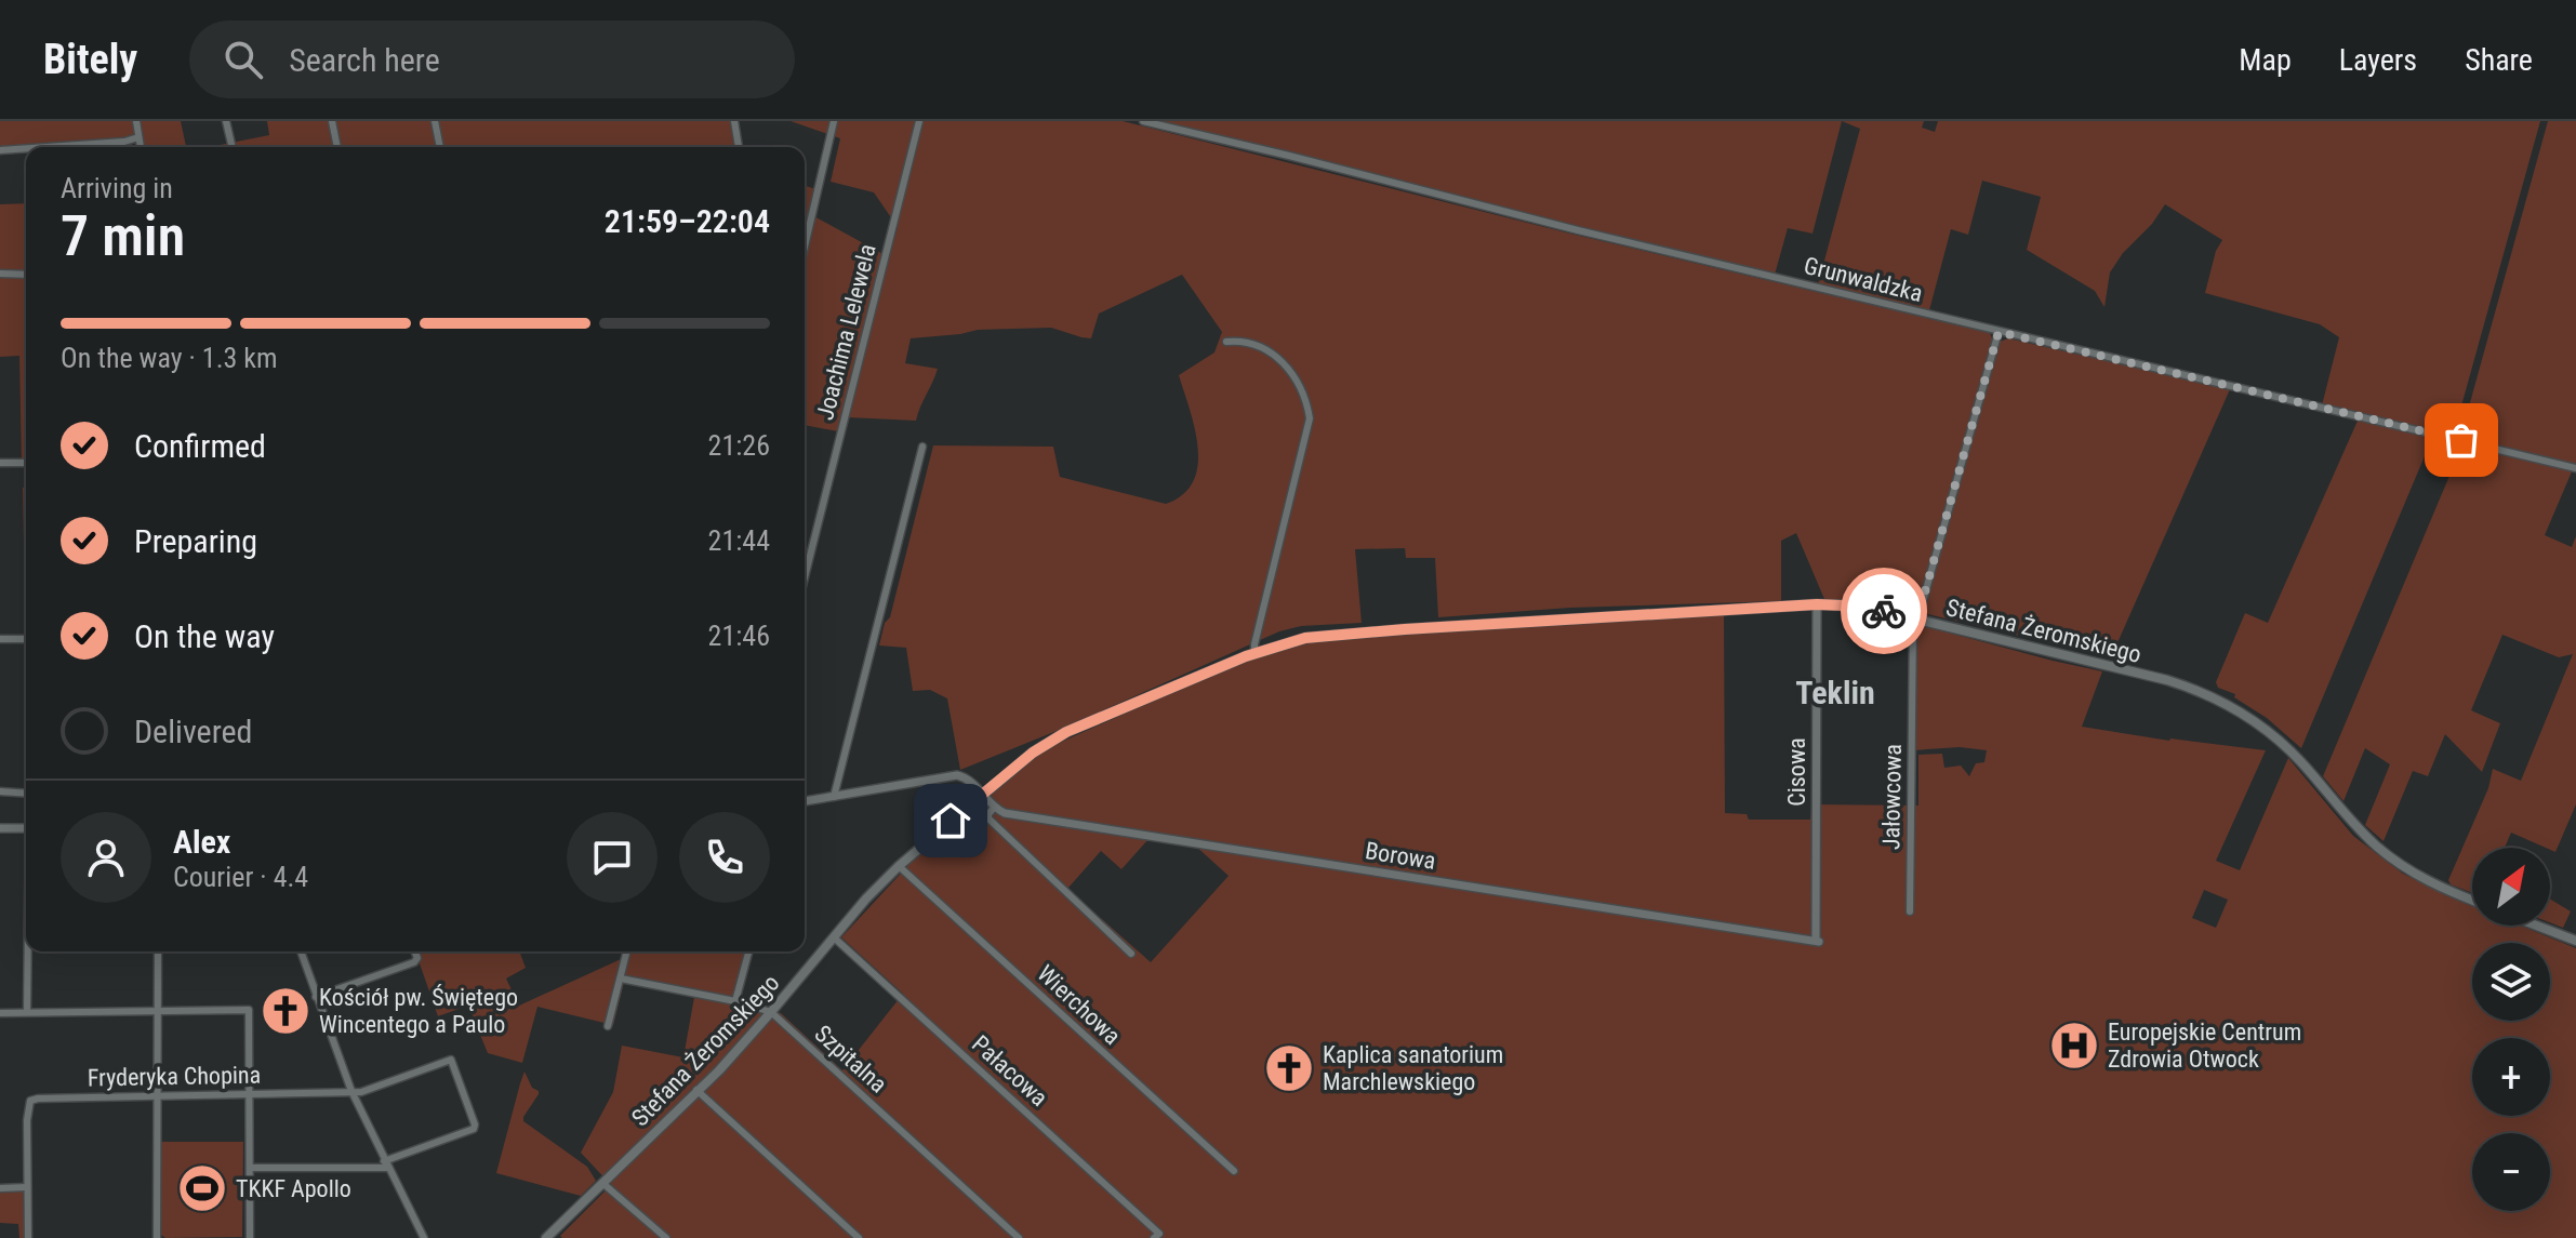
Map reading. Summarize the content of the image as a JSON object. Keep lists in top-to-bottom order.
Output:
{
  "streets": {
    "main road": ["Stefana Żeromskiego"],
    "street": [
      "Grunwaldzka",
      "Joachima Lelewela",
      "Cisowa",
      "Jałowcowa",
      "Borowa",
      "Wierchowa",
      "Szpitalna",
      "Pałacowa",
      "Fryderyka Chopina"
    ]
  },
  "crossings": [
    ["Grunwaldzka", "Jałowcowa"],
    ["Stefana Żeromskiego", "Cisowa"],
    ["Stefana Żeromskiego", "Jałowcowa"],
    ["Stefana Żeromskiego", "Wierchowa"],
    ["Stefana Żeromskiego", "Szpitalna"],
    ["Stefana Żeromskiego", "Pałacowa"],
    ["Cisowa", "Borowa"]
  ],
  "districts": ["Teklin"],
  "places": {
    "church": ["Kościół pw. Świętego Wincentego a Paulo", "Kaplica sanatorium Marchlewskiego"],
    "hospital": ["Europejskie Centrum Zdrowia Otwock"],
    "sports": ["TKKF Apollo"]
  },
  "north": "top right",
  "page": {
    "header": "Bitely",
    "search": "Search here",
    "nav": ["Map", "Layers", "Share"],
    "heading": ["7 min", "Arriving in", "21:59–22:04"],
    "panel": ["Alex", "Courier · 4.4"],
    "bar": "On the way · 1.3 km",
    "list": [
      ["Confirmed", "21:26"],
      ["Preparing", "21:44"],
      ["On the way", "21:46"],
      "Delivered"
    ],
    "map_buttons": ["+", "−"]
  }
}
